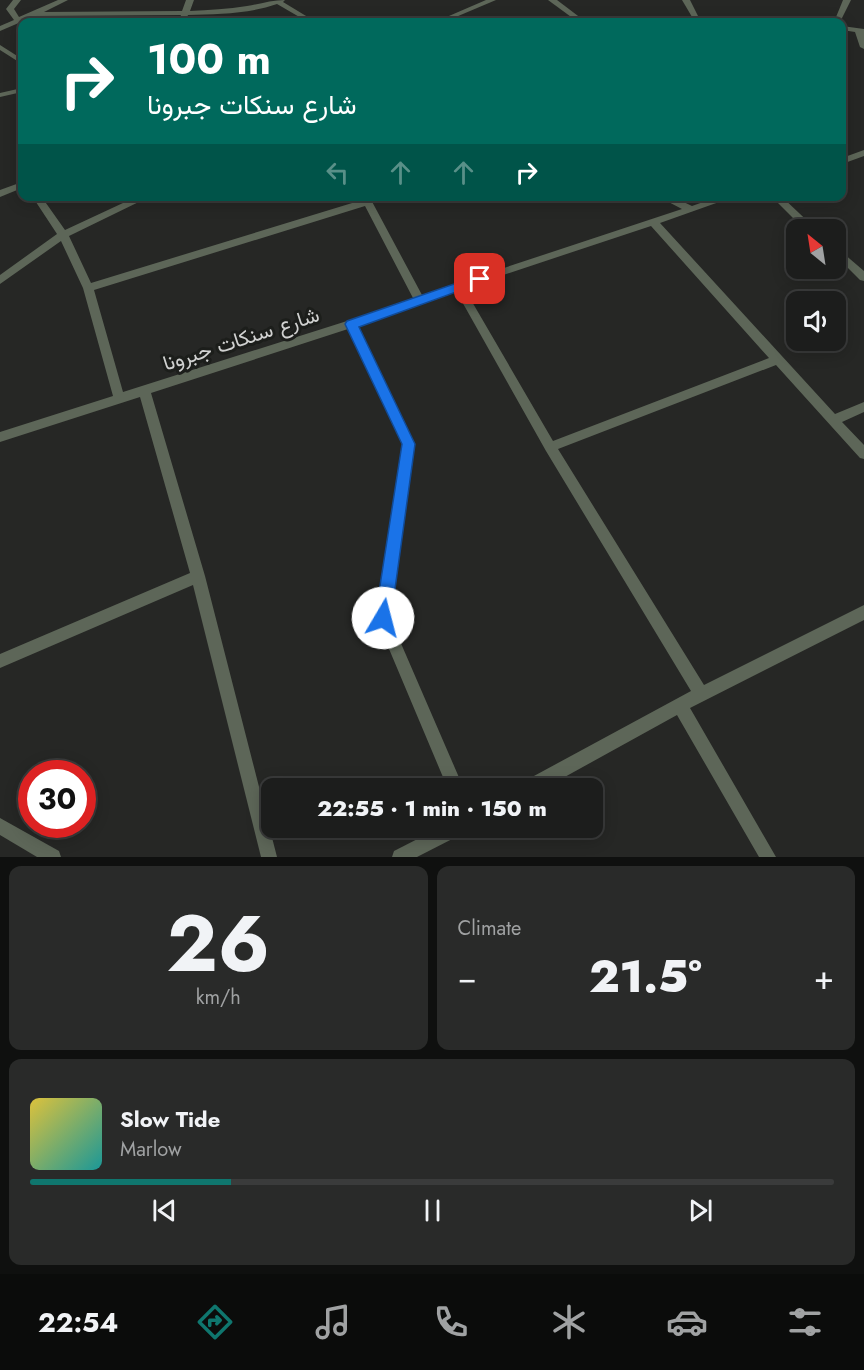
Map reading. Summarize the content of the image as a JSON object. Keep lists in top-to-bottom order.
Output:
{
  "streets": {
    "street": ["شارع سنكات جبرونا"]
  },
  "north": "top left",
  "page": {
    "turn": ["100 m", "شارع سنكات جبرونا"],
    "limit": "30",
    "trip": "22:55 · 1 min · 150 m",
    "tile": [
      ["26", "km/h"],
      "Climate"
    ],
    "heat": ["−", "21.5°", "+"],
    "song": ["Slow Tide", "Marlow"],
    "tabs": "22:54"
  }
}
